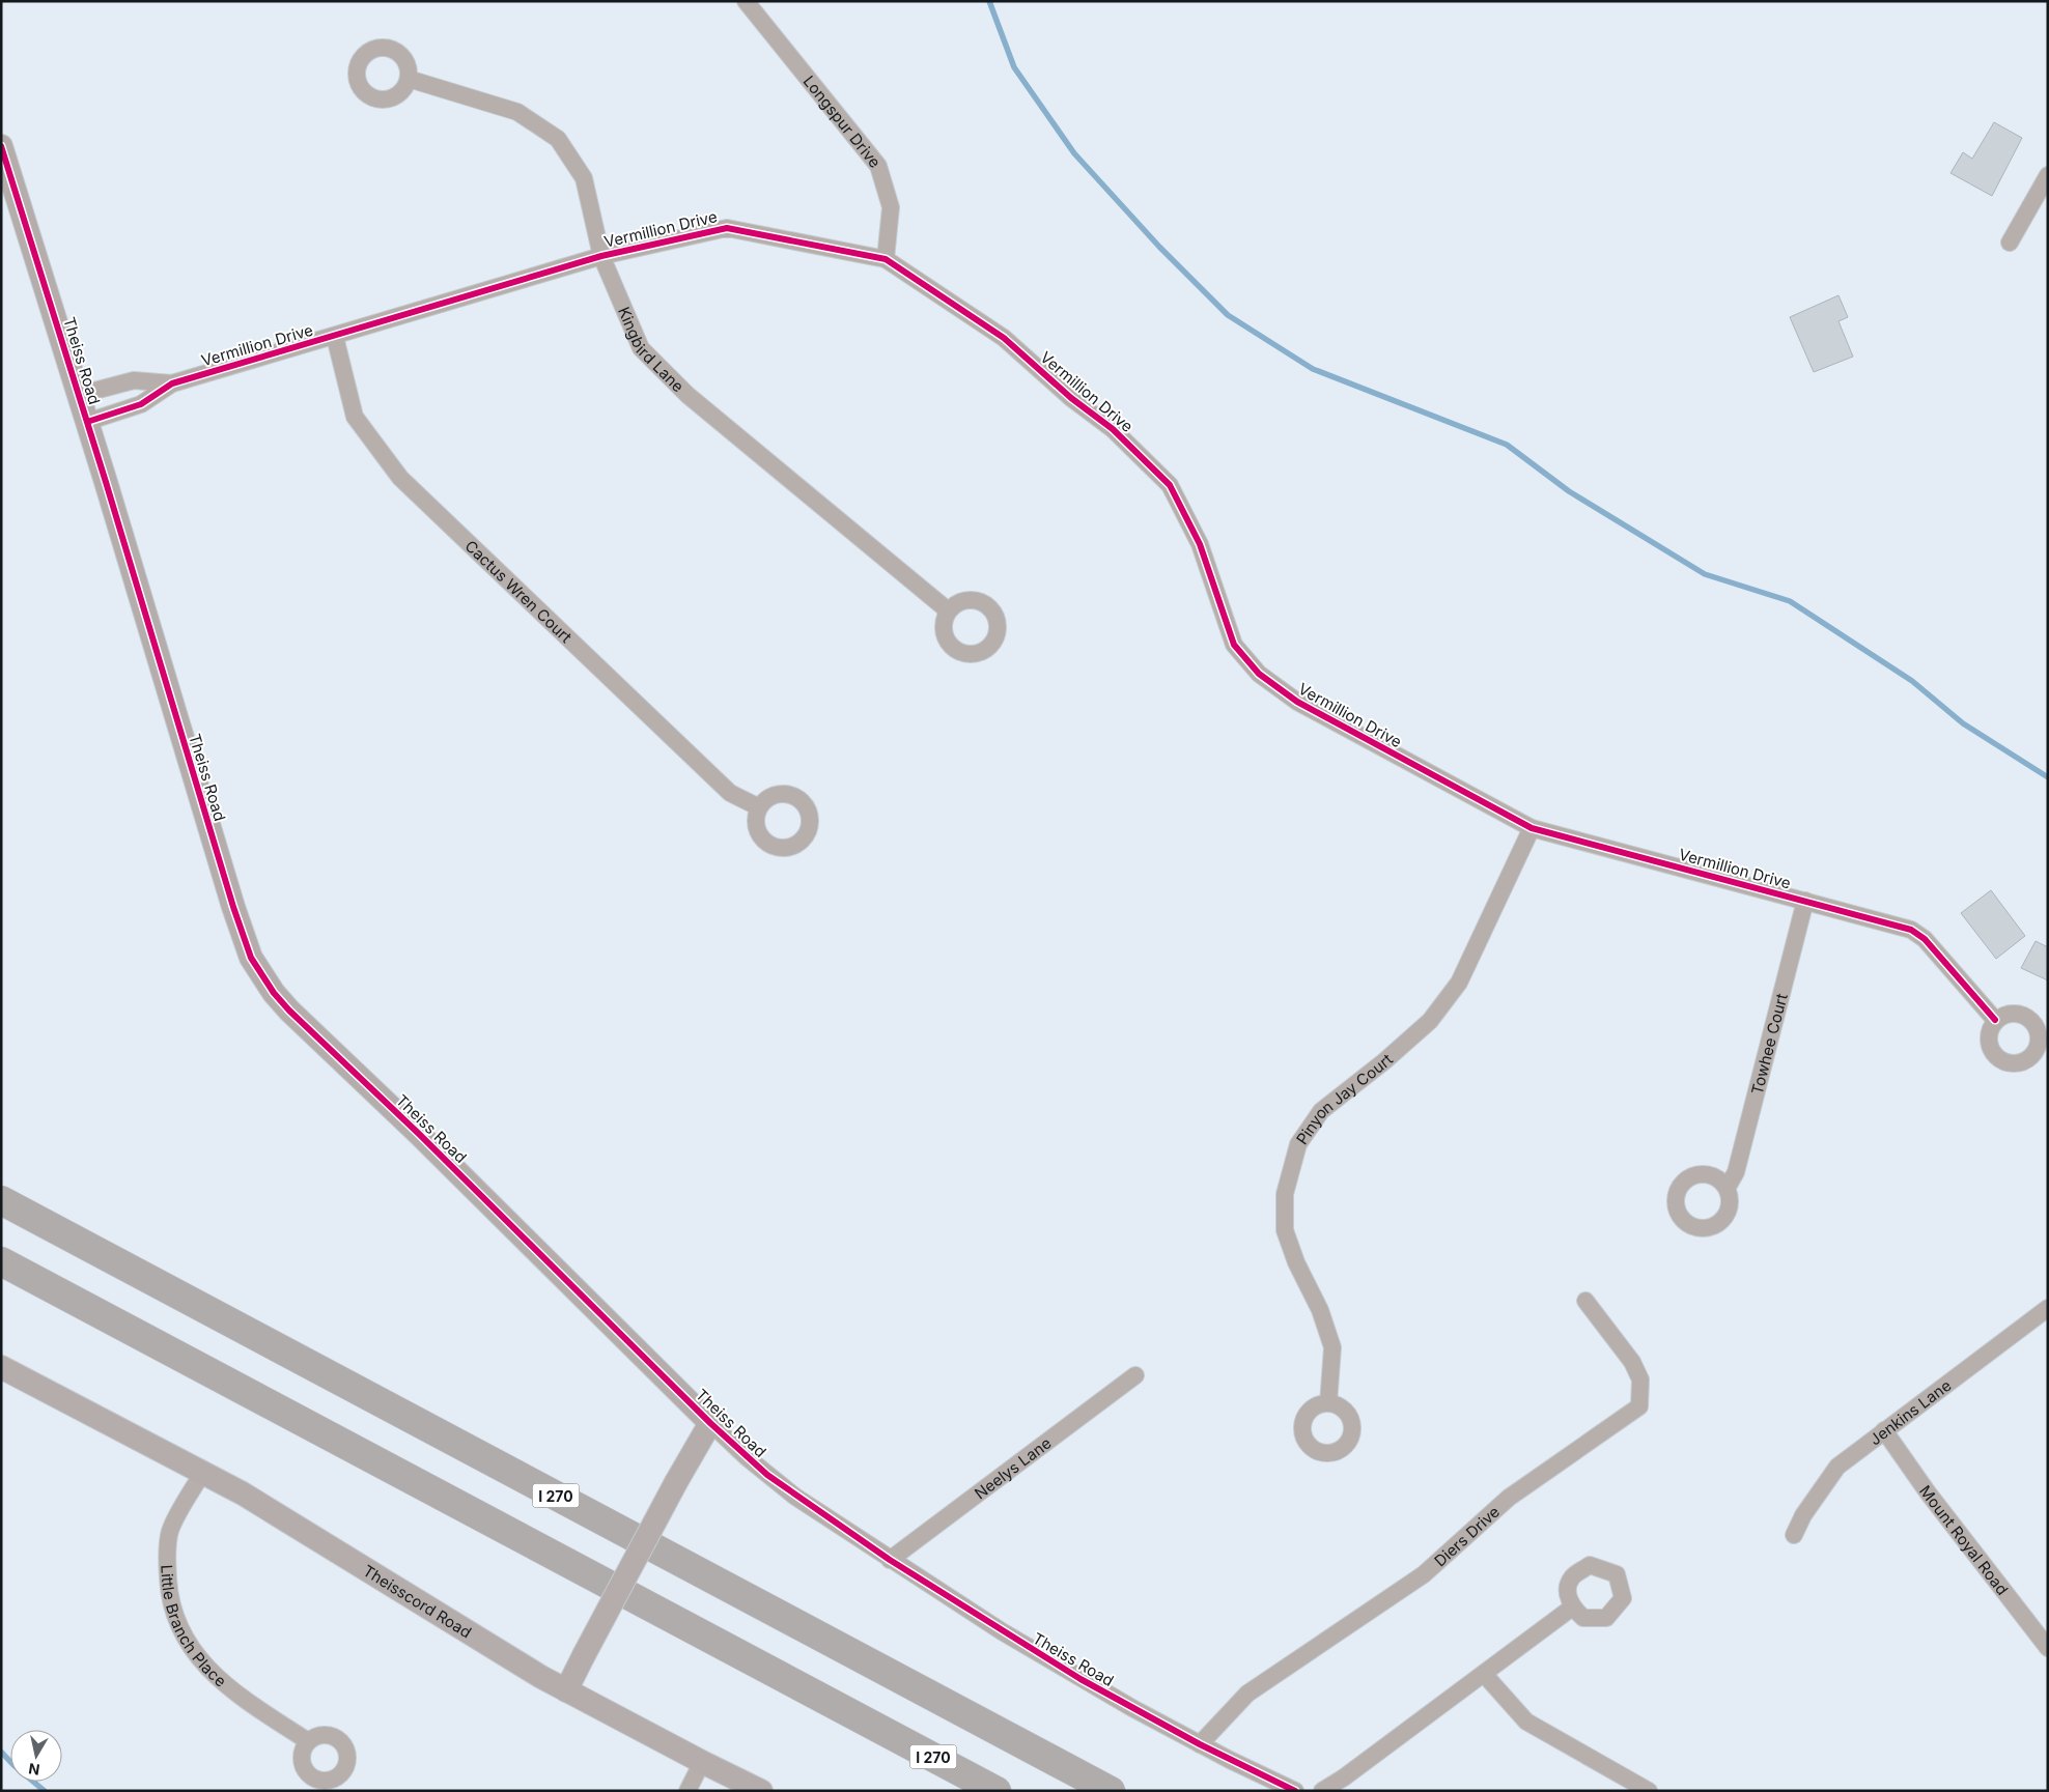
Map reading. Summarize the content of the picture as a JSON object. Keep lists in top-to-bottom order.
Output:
{
  "streets": {
    "highway": ["I 270"],
    "street": [
      "Longspur Drive",
      "Vermillion Drive",
      "Kingbird Lane",
      "Theiss Road",
      "Cactus Wren Court",
      "Towhee Court",
      "Pinyon Jay Court",
      "Jenkins Lane",
      "Neelys Lane",
      "Diers Drive",
      "Mount Royal Road",
      "Theisscord Road",
      "Little Branch Place"
    ]
  },
  "crossings": [
    ["Longspur Drive", "Vermillion Drive"],
    ["Vermillion Drive", "Kingbird Lane"],
    ["Vermillion Drive", "Theiss Road"],
    ["Vermillion Drive", "Cactus Wren Court"],
    ["Vermillion Drive", "Towhee Court"],
    ["Vermillion Drive", "Pinyon Jay Court"],
    ["Theiss Road", "Neelys Lane"],
    ["Theiss Road", "Diers Drive"],
    ["Jenkins Lane", "Mount Royal Road"],
    ["Theisscord Road", "Little Branch Place"]
  ],
  "north": "bottom"
}
